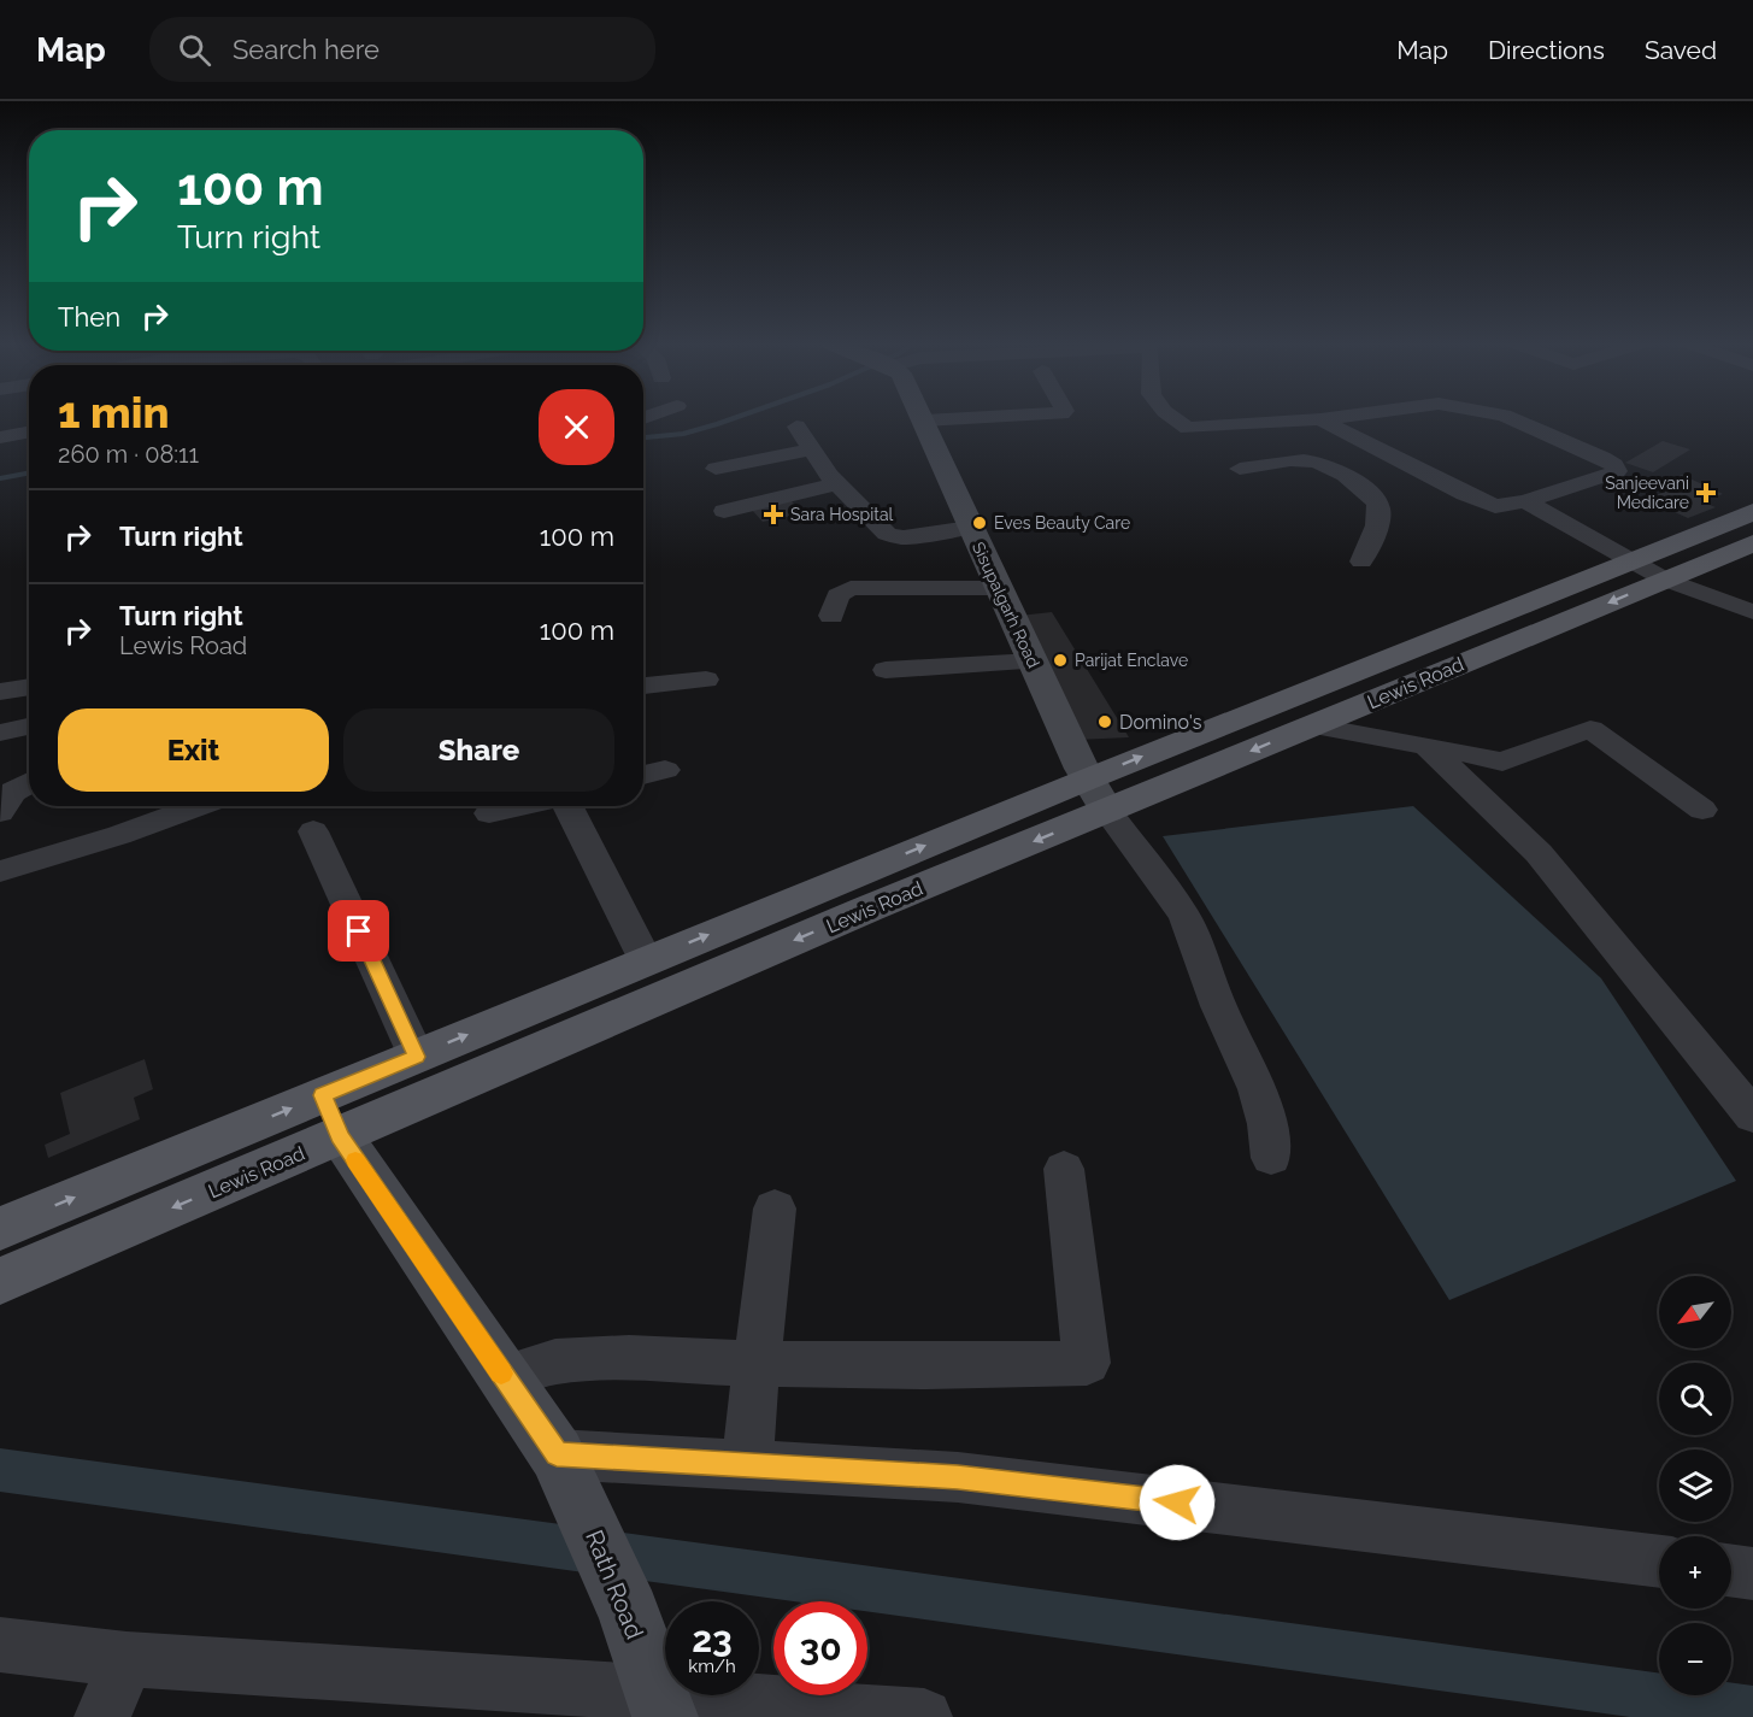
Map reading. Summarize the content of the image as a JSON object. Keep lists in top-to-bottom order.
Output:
{
  "streets": {
    "main road": ["Lewis Road"],
    "street": ["Sisupalgarh Road", "Rath Road"]
  },
  "crossings": [
    ["Sisupalgarh Road", "Lewis Road"],
    ["Lewis Road", "Rath Road"]
  ],
  "places": {
    "health": ["Sanjeevani Medicare", "Sara Hospital"],
    "other": ["Eves Beauty Care", "Parijat Enclave", "Domino's"]
  },
  "north": "bottom left",
  "page": {
    "header": "Map",
    "search": "Search here",
    "nav": ["Map", "Directions", "Saved"],
    "turn": ["100 m", "Turn right"],
    "then": "Then",
    "heading": ["1 min", "260 m · 08:11"],
    "list": [
      {
        "name": "Turn right",
        "value": "100 m"
      },
      {
        "name": "Turn right",
        "note": "Lewis Road",
        "value": "100 m"
      }
    ],
    "buttons": ["Exit", "Share"],
    "map_buttons": ["+", "−"],
    "speed": "23 km/h",
    "limit": "30"
  }
}
